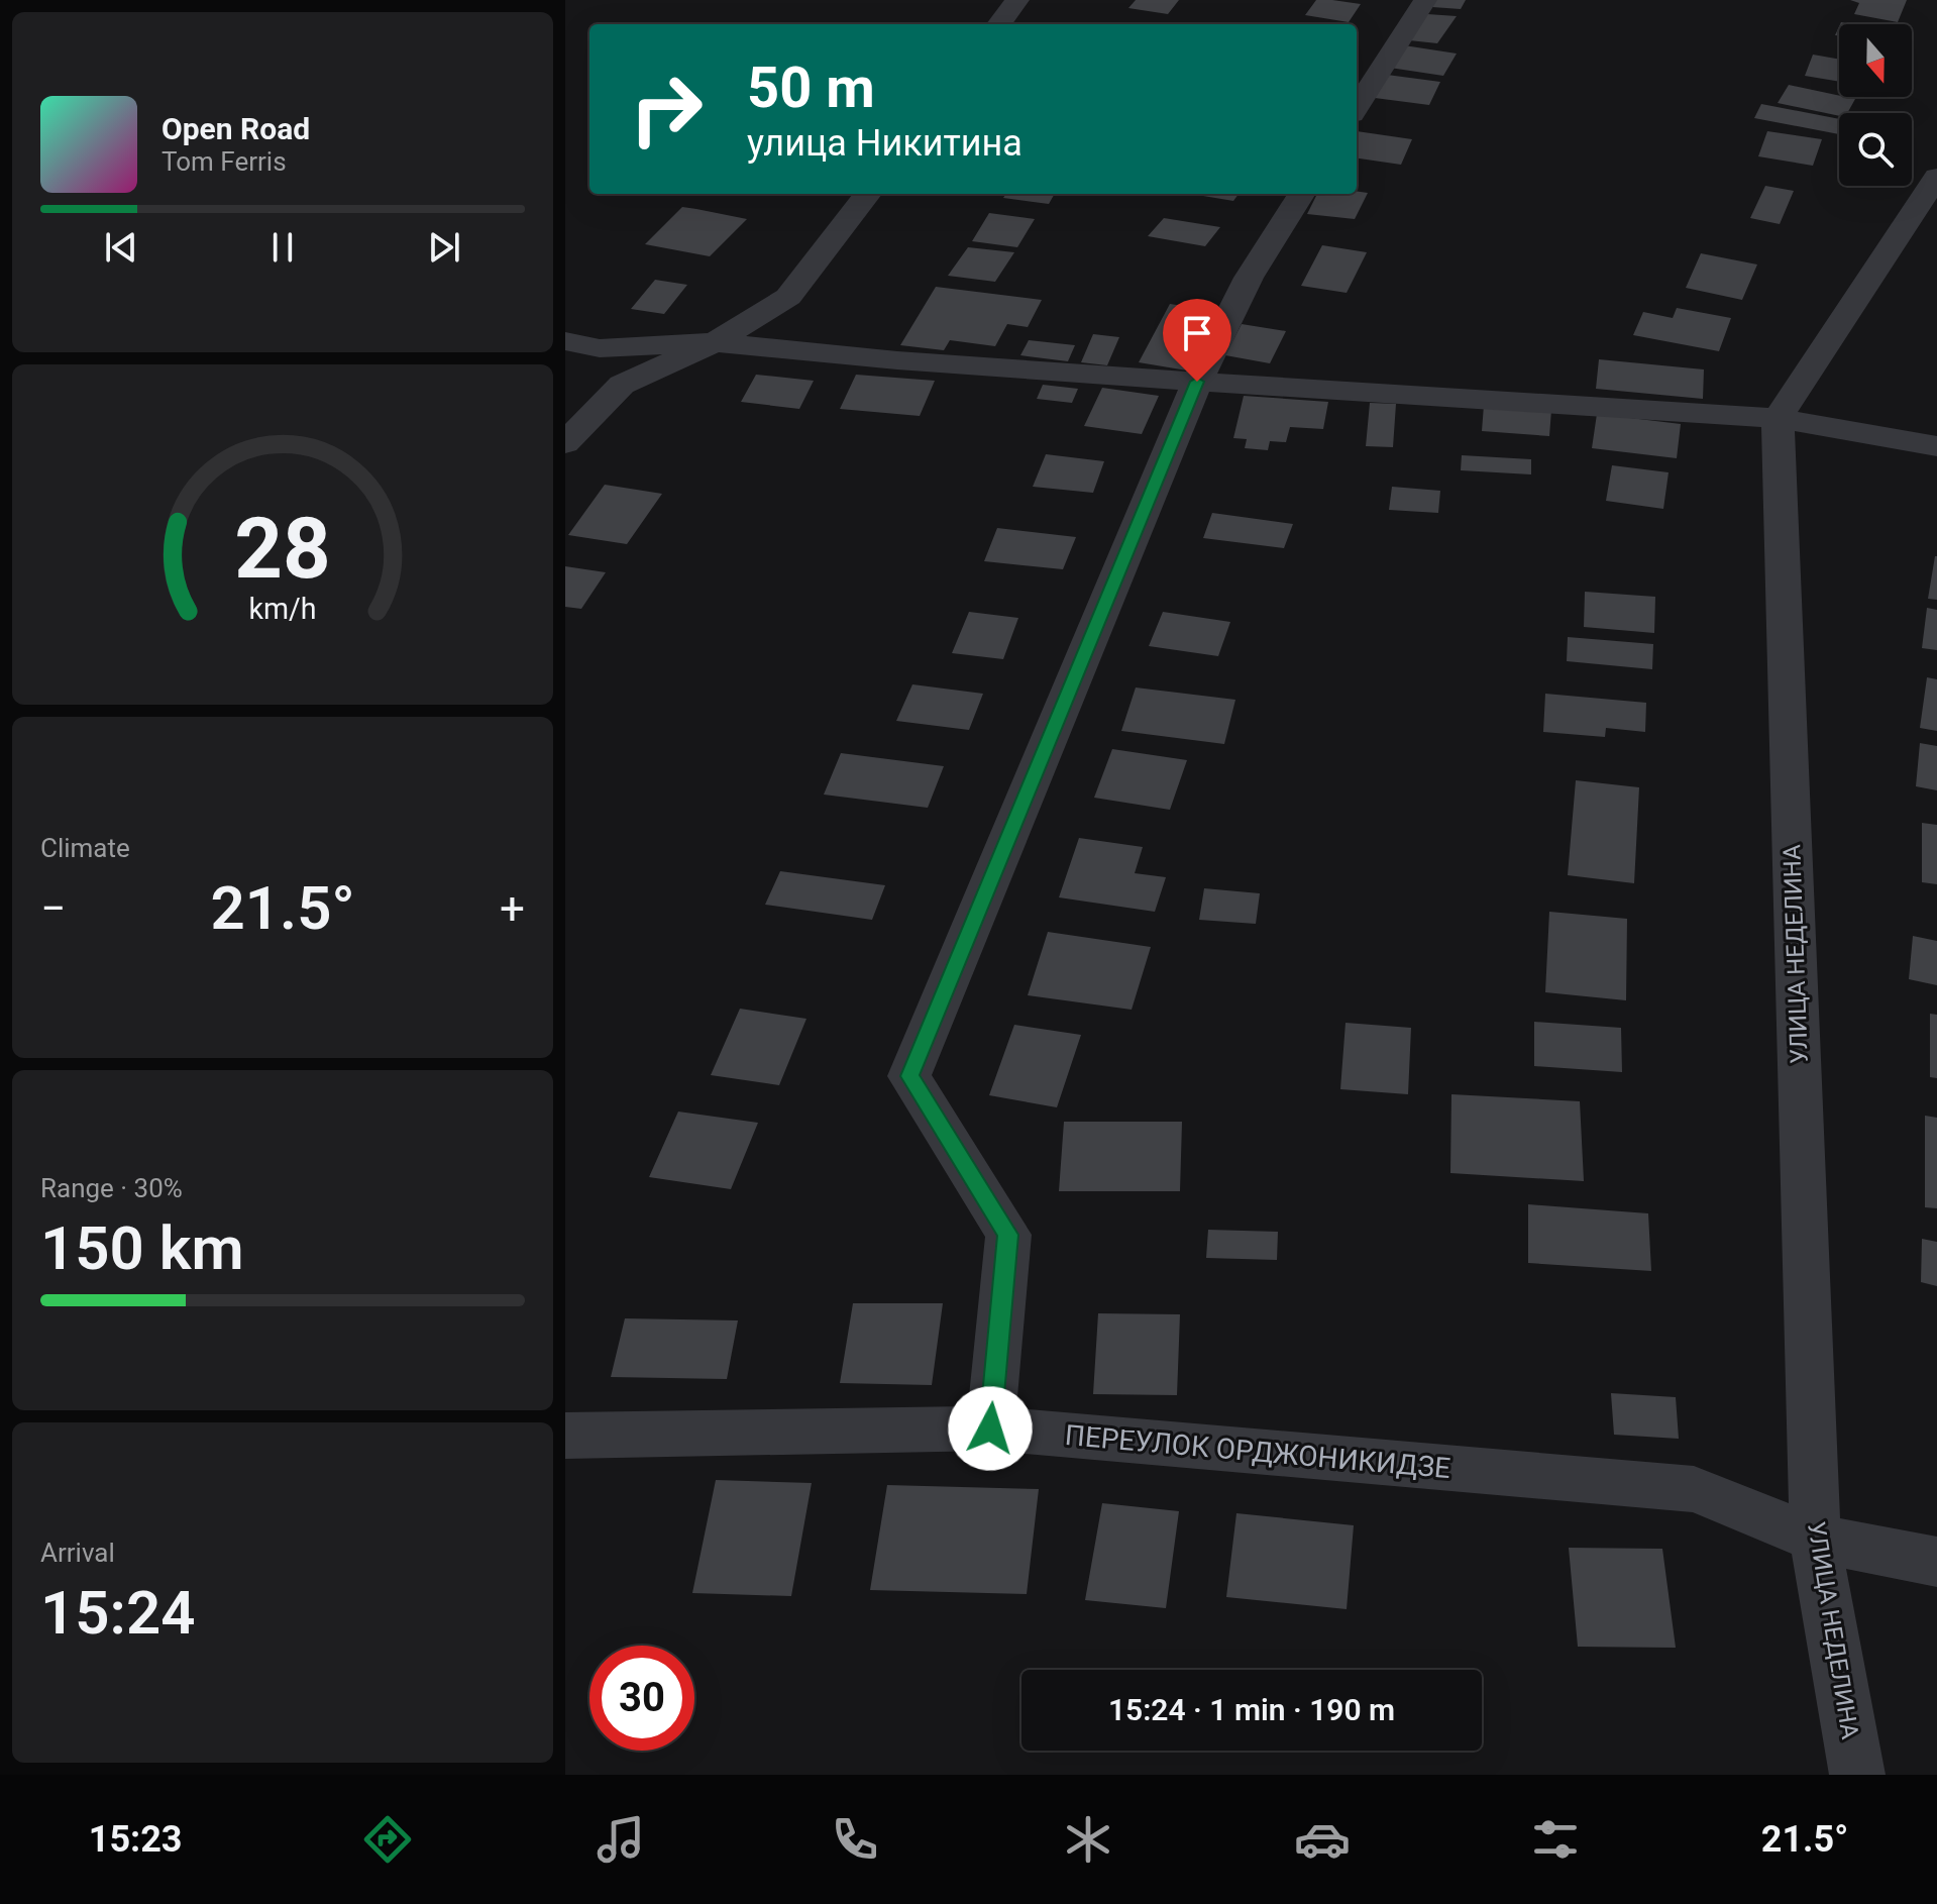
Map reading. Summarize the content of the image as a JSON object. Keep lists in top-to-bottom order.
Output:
{
  "streets": {
    "street": ["УЛИЦА НЕДЕЛИНА", "ПЕРЕУЛОК ОРДЖОНИКИДЗЕ"]
  },
  "crossings": [
    ["УЛИЦА НЕДЕЛИНА", "ПЕРЕУЛОК ОРДЖОНИКИДЗЕ"]
  ],
  "north": "bottom",
  "page": {
    "turn": ["50 m", "улица Никитина"],
    "song": ["Open Road", "Tom Ferris"],
    "tile": [
      "Climate",
      ["Range · 30%", "150 km"],
      ["Arrival", "15:24"]
    ],
    "heat": ["−", "21.5°", "+"],
    "limit": "30",
    "trip": "15:24 · 1 min · 190 m",
    "tabs": ["15:23", "21.5°"],
    "gauge": ["28", "km/h"]
  }
}
